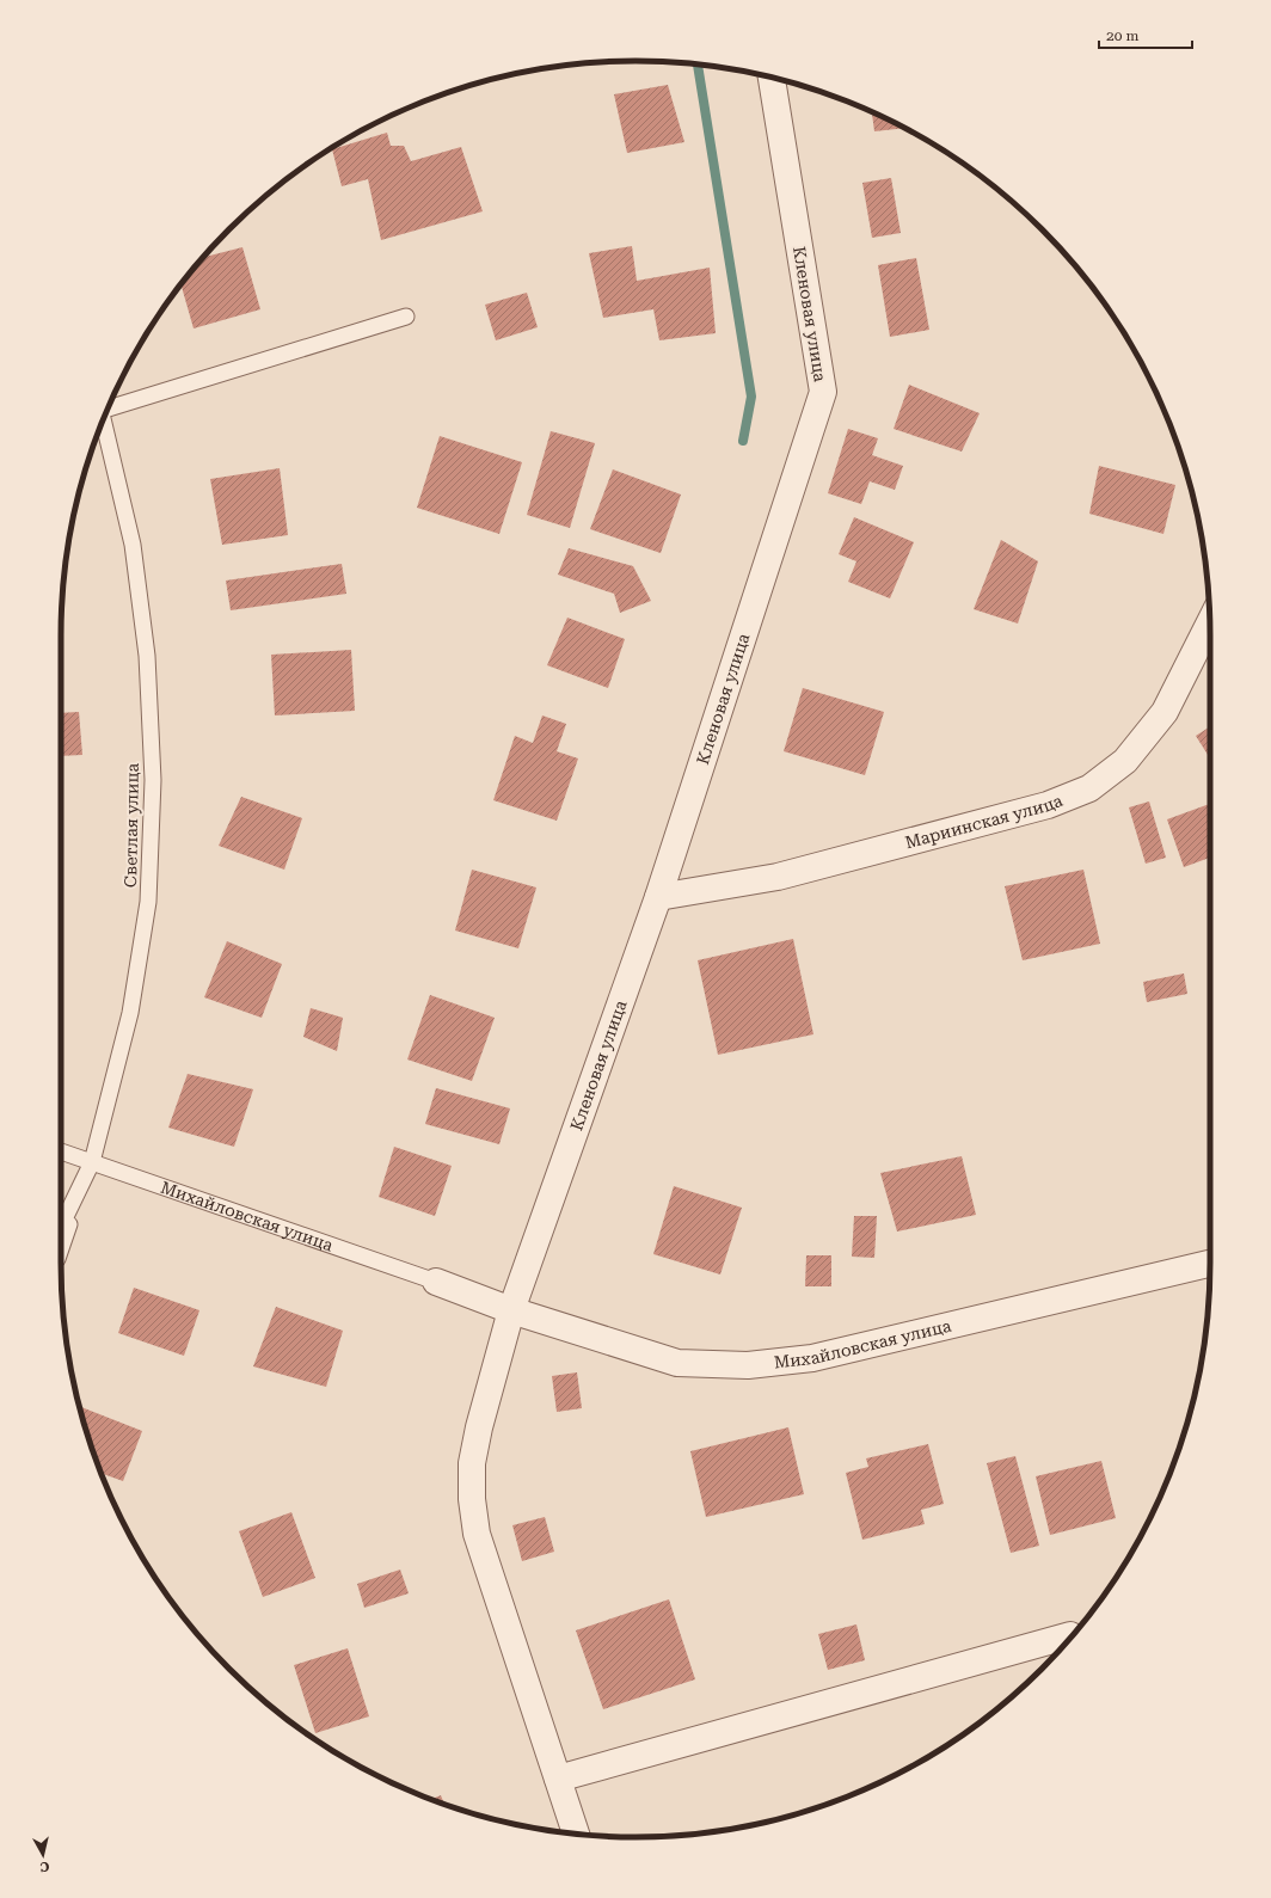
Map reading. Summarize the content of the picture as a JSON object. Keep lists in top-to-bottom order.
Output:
{
  "streets": {
    "street": ["Кленовая улица", "Мариинская улица", "Михайловская улица"],
    "lane": ["Светлая улица"]
  },
  "crossings": [
    ["Кленовая улица", "Мариинская улица"],
    ["Кленовая улица", "Михайловская улица"],
    ["Светлая улица", "Михайловская улица"]
  ],
  "scale_bar": "20 m",
  "north": "bottom"
}
